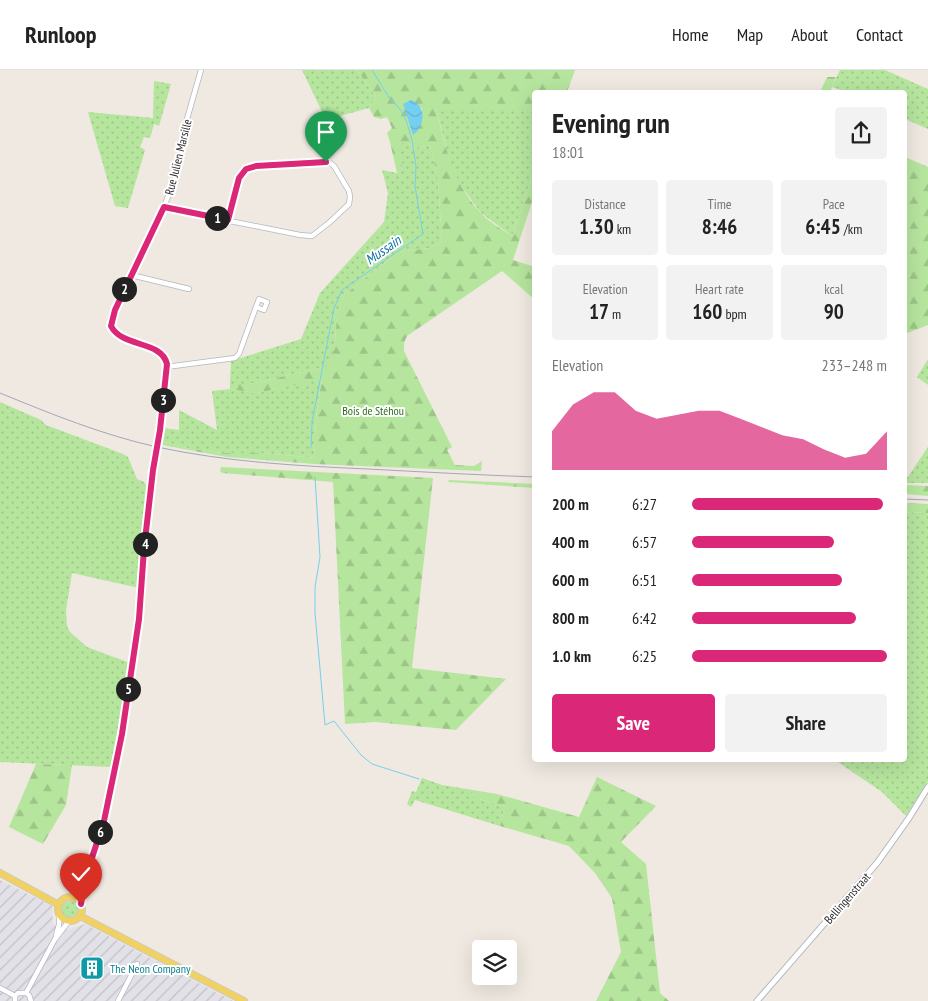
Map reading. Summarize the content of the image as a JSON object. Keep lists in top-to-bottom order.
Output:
{
  "streets": {
    "street": ["Rue Julien Marsille", "Bellingenstraat"]
  },
  "water": ["Mussain"],
  "parks": ["Bois de Stéhou"],
  "places": {
    "building": ["The Neon Company"]
  },
  "page": {
    "header": "Runloop",
    "nav": [
      "Home",
      "Map",
      "About",
      "Contact"
    ],
    "heading": ["Evening run", "18:01"],
    "stats": [
      ["Distance", "1.30 km"],
      ["Time", "8:46"],
      ["Pace", "6:45 /km"],
      ["Elevation", "17 m"],
      ["Heart rate", "160 bpm"],
      ["kcal", "90"]
    ],
    "pins": [
      "1",
      "2",
      "3",
      "4",
      "5",
      "6"
    ],
    "chart": ["Elevation", "233–248 m"],
    "list": [
      {
        "name": "200 m",
        "note": "6:27"
      },
      {
        "name": "400 m",
        "note": "6:57"
      },
      {
        "name": "600 m",
        "note": "6:51"
      },
      {
        "name": "800 m",
        "note": "6:42"
      },
      {
        "name": "1.0 km",
        "note": "6:25"
      }
    ],
    "buttons": ["Save", "Share"]
  }
}
